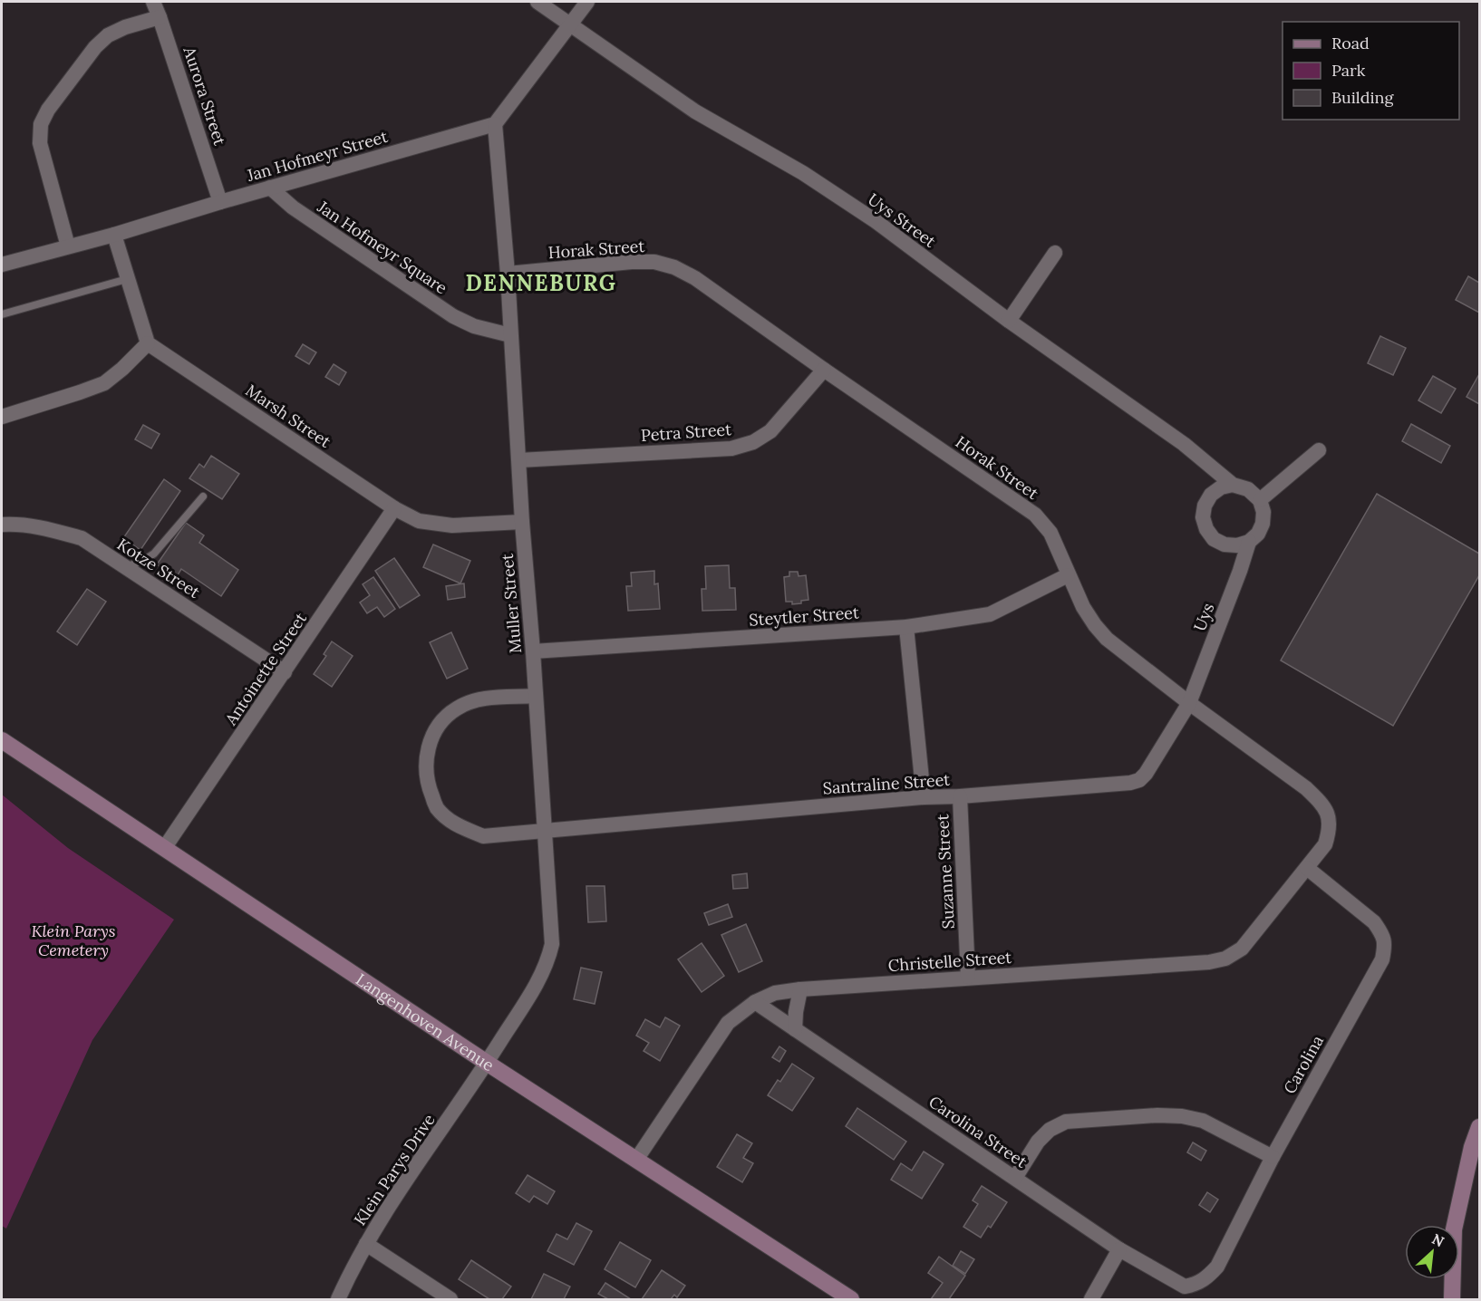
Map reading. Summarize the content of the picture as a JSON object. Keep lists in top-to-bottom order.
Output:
{
  "streets": {
    "street": [
      "Aurora Street",
      "Jan Hofmeyr Street",
      "Uys Street",
      "Jan Hofmeyr Square",
      "Horak Street",
      "Marsh Street",
      "Petra Street",
      "Kotze Street",
      "Muller Street",
      "Steytler Street",
      "Uys",
      "Antoinette Street",
      "Santraline Street",
      "Suzanne Street",
      "Christelle Street",
      "Langenhoven Avenue",
      "Carolina",
      "Carolina Street",
      "Klein Parys Drive"
    ]
  },
  "crossings": [
    ["Aurora Street", "Jan Hofmeyr Street"],
    ["Jan Hofmeyr Street", "Jan Hofmeyr Square"],
    ["Jan Hofmeyr Street", "Muller Street"],
    ["Uys Street", "Uys"],
    ["Jan Hofmeyr Square", "Muller Street"],
    ["Horak Street", "Petra Street"],
    ["Horak Street", "Muller Street"],
    ["Horak Street", "Steytler Street"],
    ["Horak Street", "Uys"],
    ["Horak Street", "Santraline Street"],
    ["Horak Street", "Christelle Street"],
    ["Horak Street", "Carolina"],
    ["Marsh Street", "Muller Street"],
    ["Marsh Street", "Antoinette Street"],
    ["Petra Street", "Muller Street"],
    ["Kotze Street", "Antoinette Street"],
    ["Muller Street", "Steytler Street"],
    ["Muller Street", "Santraline Street"],
    ["Muller Street", "Langenhoven Avenue"],
    ["Muller Street", "Klein Parys Drive"],
    ["Steytler Street", "Suzanne Street"],
    ["Uys", "Santraline Street"],
    ["Antoinette Street", "Langenhoven Avenue"],
    ["Santraline Street", "Suzanne Street"],
    ["Suzanne Street", "Christelle Street"],
    ["Christelle Street", "Langenhoven Avenue"],
    ["Christelle Street", "Carolina"],
    ["Christelle Street", "Carolina Street"],
    ["Langenhoven Avenue", "Klein Parys Drive"],
    ["Carolina", "Carolina Street"]
  ],
  "districts": ["DENNEBURG"],
  "parks": ["Klein Parys Cemetery"],
  "legend": ["Road", "Park", "Building"],
  "north": "top right"
}
